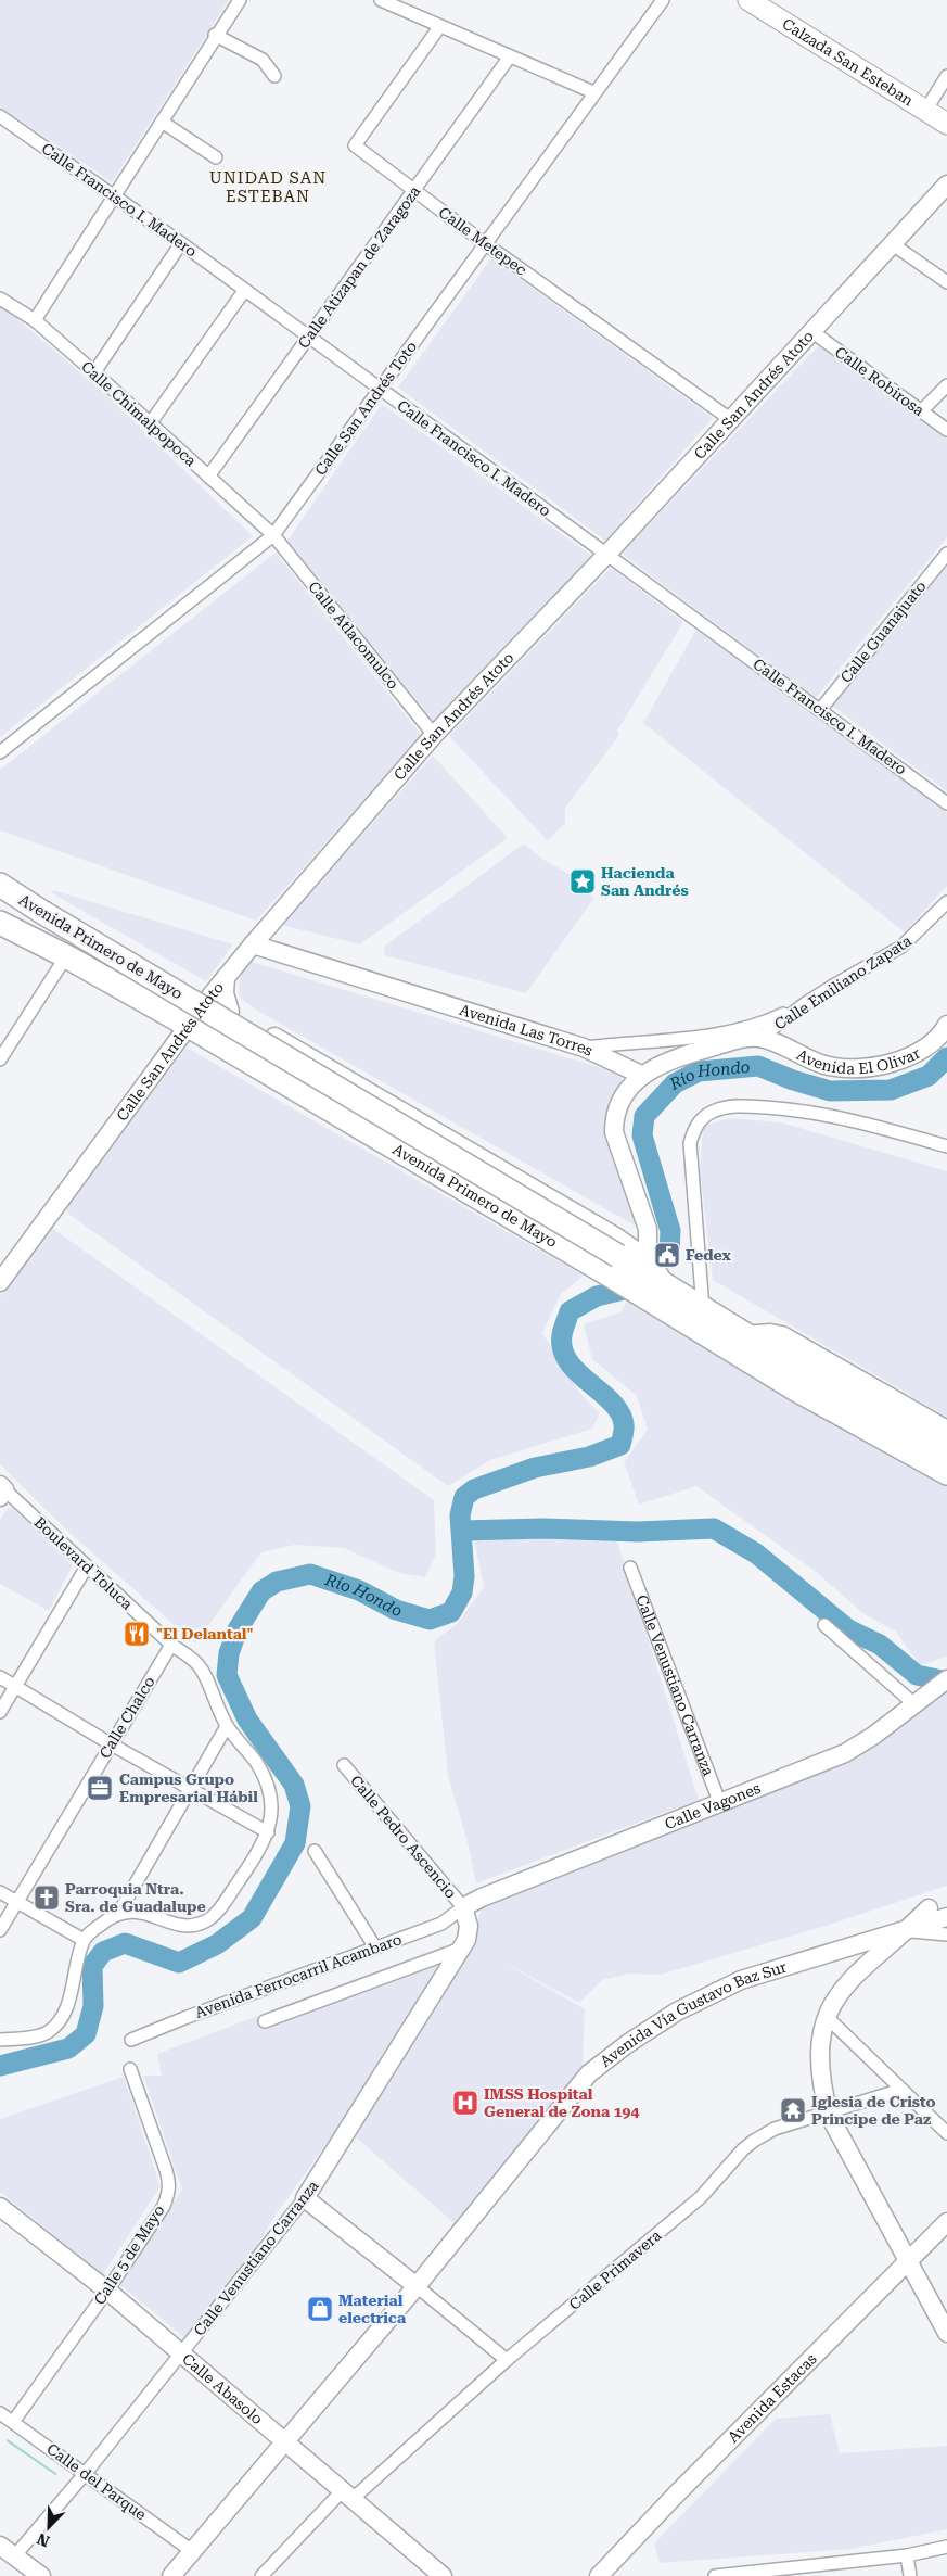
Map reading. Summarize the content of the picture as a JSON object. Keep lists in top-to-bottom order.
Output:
{
  "streets": {
    "highway": ["Avenida Primero de Mayo"],
    "main road": ["Calzada San Esteban"],
    "street": [
      "Calle Francisco I. Madero",
      "Calle Metepec",
      "Calle Atizapan de Zaragoza",
      "Calle Robirosa",
      "Calle San Andrés Atoto",
      "Calle San Andrés Toto",
      "Calle Chimalpopoca",
      "Calle Guanajuato",
      "Calle Atlacomulco",
      "Calle Emiliano Zapata",
      "Avenida Las Torres",
      "Avenida El Olivar",
      "Boulevard Toluca",
      "Calle Venustiano Carranza",
      "Calle Chalco",
      "Calle Vagones",
      "Calle Pedro Ascencio",
      "Avenida Ferrocarril Acambaro",
      "Avenida Vía Gustavo Baz Sur",
      "Calle 5 de Mayo",
      "Calle Primavera",
      "Calle Abasolo",
      "Avenida Estacas",
      "Calle del Parque"
    ]
  },
  "crossings": [
    ["Calle Francisco I. Madero", "Calle Atizapan de Zaragoza"],
    ["Calle Francisco I. Madero", "Calle San Andrés Atoto"],
    ["Calle Francisco I. Madero", "Calle San Andrés Toto"],
    ["Calle Francisco I. Madero", "Calle Guanajuato"],
    ["Calle Metepec", "Calle Atizapan de Zaragoza"],
    ["Calle Metepec", "Calle San Andrés Atoto"],
    ["Calle Metepec", "Calle San Andrés Toto"],
    ["Calle Atizapan de Zaragoza", "Calle Chimalpopoca"],
    ["Calle Robirosa", "Calle San Andrés Atoto"],
    ["Calle San Andrés Atoto", "Calle Atlacomulco"],
    ["Calle San Andrés Atoto", "Avenida Primero de Mayo"],
    ["Calle San Andrés Atoto", "Avenida Las Torres"],
    ["Calle San Andrés Toto", "Calle Chimalpopoca"],
    ["Calle San Andrés Toto", "Calle Atlacomulco"],
    ["Calle Chimalpopoca", "Calle Atlacomulco"],
    ["Calle Emiliano Zapata", "Avenida Las Torres"],
    ["Calle Emiliano Zapata", "Avenida El Olivar"],
    ["Boulevard Toluca", "Calle Chalco"],
    ["Calle Venustiano Carranza", "Calle Vagones"],
    ["Calle Venustiano Carranza", "Calle Pedro Ascencio"],
    ["Calle Venustiano Carranza", "Avenida Ferrocarril Acambaro"],
    ["Calle Venustiano Carranza", "Calle Abasolo"],
    ["Calle Venustiano Carranza", "Calle del Parque"],
    ["Calle Vagones", "Calle Pedro Ascencio"],
    ["Calle Vagones", "Avenida Ferrocarril Acambaro"],
    ["Calle Pedro Ascencio", "Avenida Ferrocarril Acambaro"],
    ["Avenida Vía Gustavo Baz Sur", "Calle Abasolo"],
    ["Avenida Vía Gustavo Baz Sur", "Calle del Parque"],
    ["Calle 5 de Mayo", "Calle Abasolo"],
    ["Calle 5 de Mayo", "Calle del Parque"],
    ["Calle Primavera", "Calle Abasolo"]
  ],
  "districts": ["UNIDAD SAN ESTEBAN"],
  "water": ["Río Hondo"],
  "places": {
    "place": ["Hacienda San Andrés"],
    "public building": ["Fedex"],
    "restaurant": ["\"El Delantal\""],
    "office": ["Campus Grupo Empresarial Hábil"],
    "church": ["Parroquia Ntra. Sra. de Guadalupe"],
    "hospital": ["IMSS Hospital General de Zona 194"],
    "temple": ["Iglesia de Cristo Principe de Paz"],
    "shop": ["Material electrica"]
  },
  "north": "bottom left"
}
